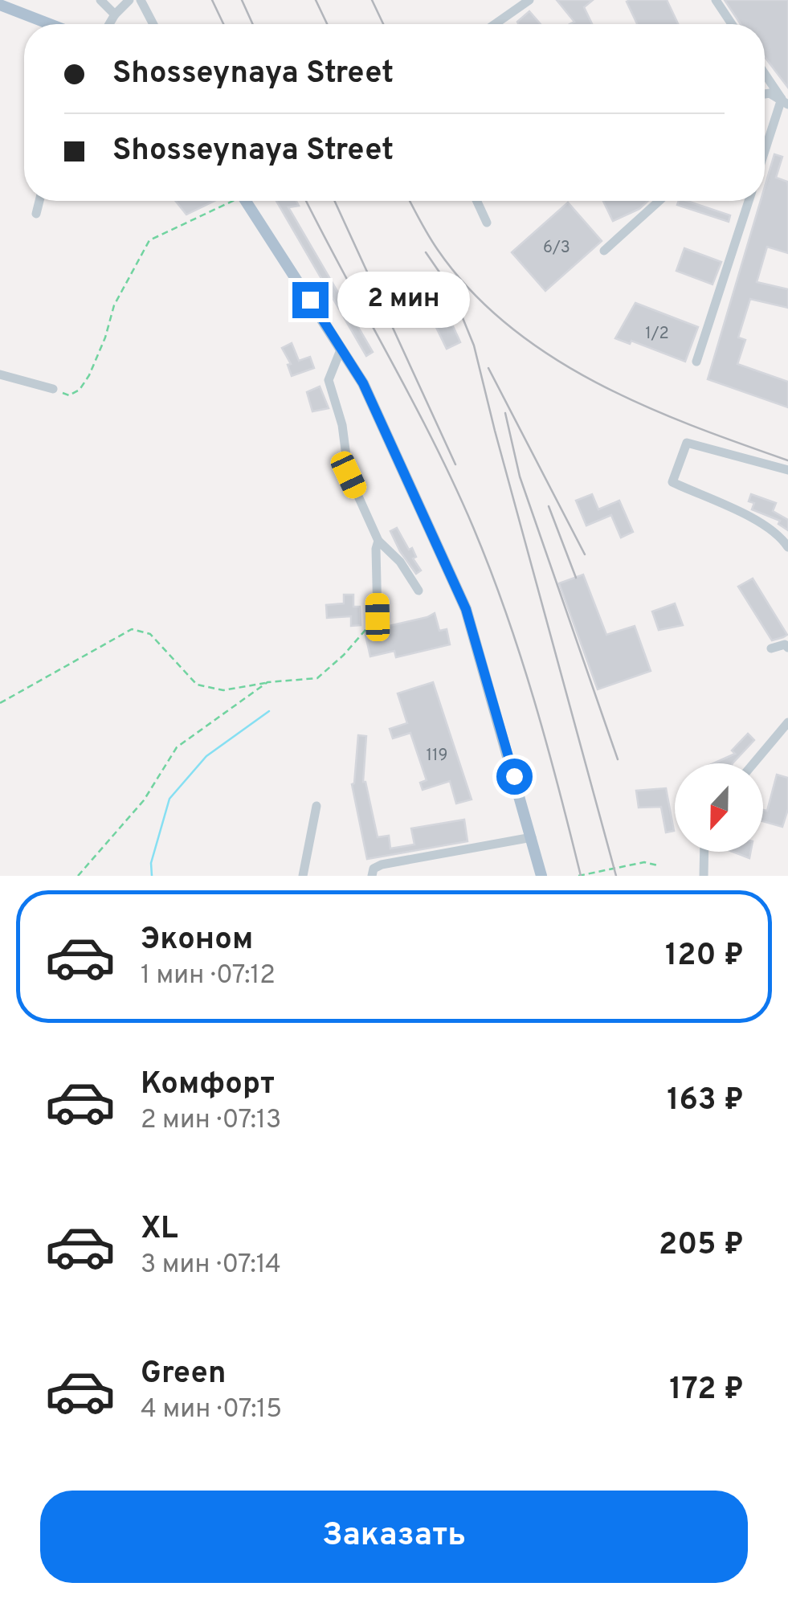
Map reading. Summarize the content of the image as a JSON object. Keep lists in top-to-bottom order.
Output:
{
  "house_numbers": ["6/3", "1/2", "119"],
  "north": "bottom",
  "page": {
    "banner": ["Shosseynaya Street", "Shosseynaya Street"],
    "bubble": "2 мин",
    "list": [
      {
        "name": "Эконом",
        "note": "1 мин · 07:12",
        "value": "120 ₽"
      },
      {
        "name": "Комфорт",
        "note": "2 мин · 07:13",
        "value": "163 ₽"
      },
      {
        "name": "XL",
        "note": "3 мин · 07:14",
        "value": "205 ₽"
      },
      {
        "name": "Green",
        "note": "4 мин · 07:15",
        "value": "172 ₽"
      }
    ],
    "buttons": "Заказать"
  }
}
